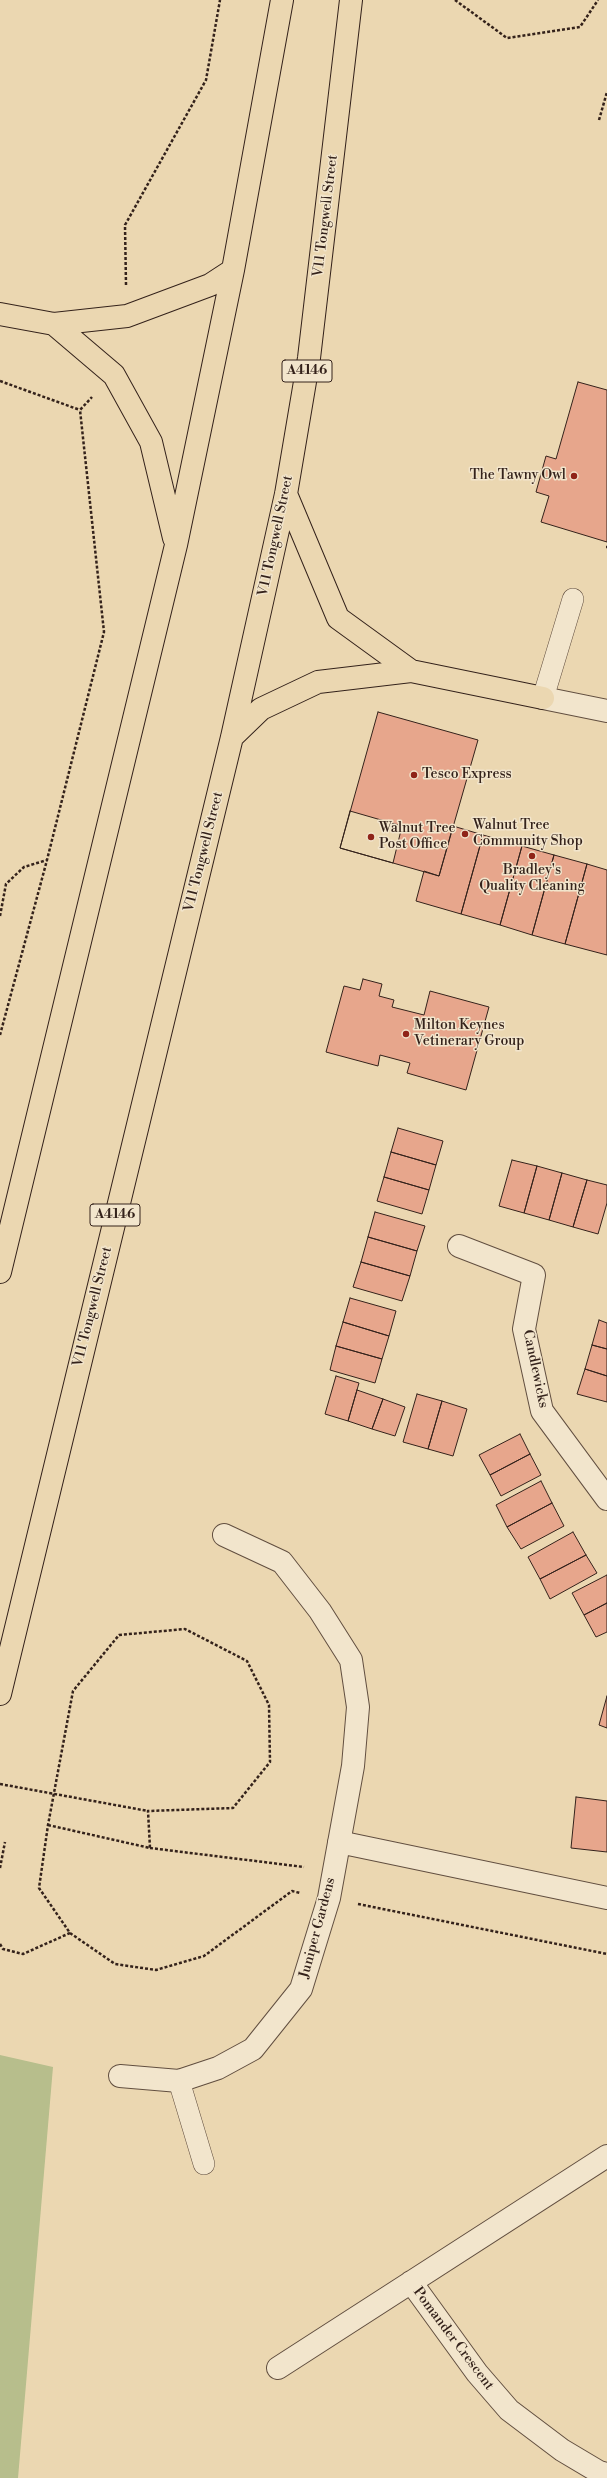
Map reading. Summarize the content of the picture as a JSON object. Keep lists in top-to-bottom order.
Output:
{
  "streets": {
    "highway": ["V11 Tongwell Street", "A4146"],
    "street": ["Candlewicks", "Juniper Gardens", "Pomander Crescent"]
  },
  "places": [
    "The Tawny Owl",
    "Tesco Express",
    "Walnut Tree Community Shop",
    "Walnut Tree Post Office",
    "Bradley's Quality Cleaning",
    "Milton Keynes Vetinerary Group"
  ]
}
